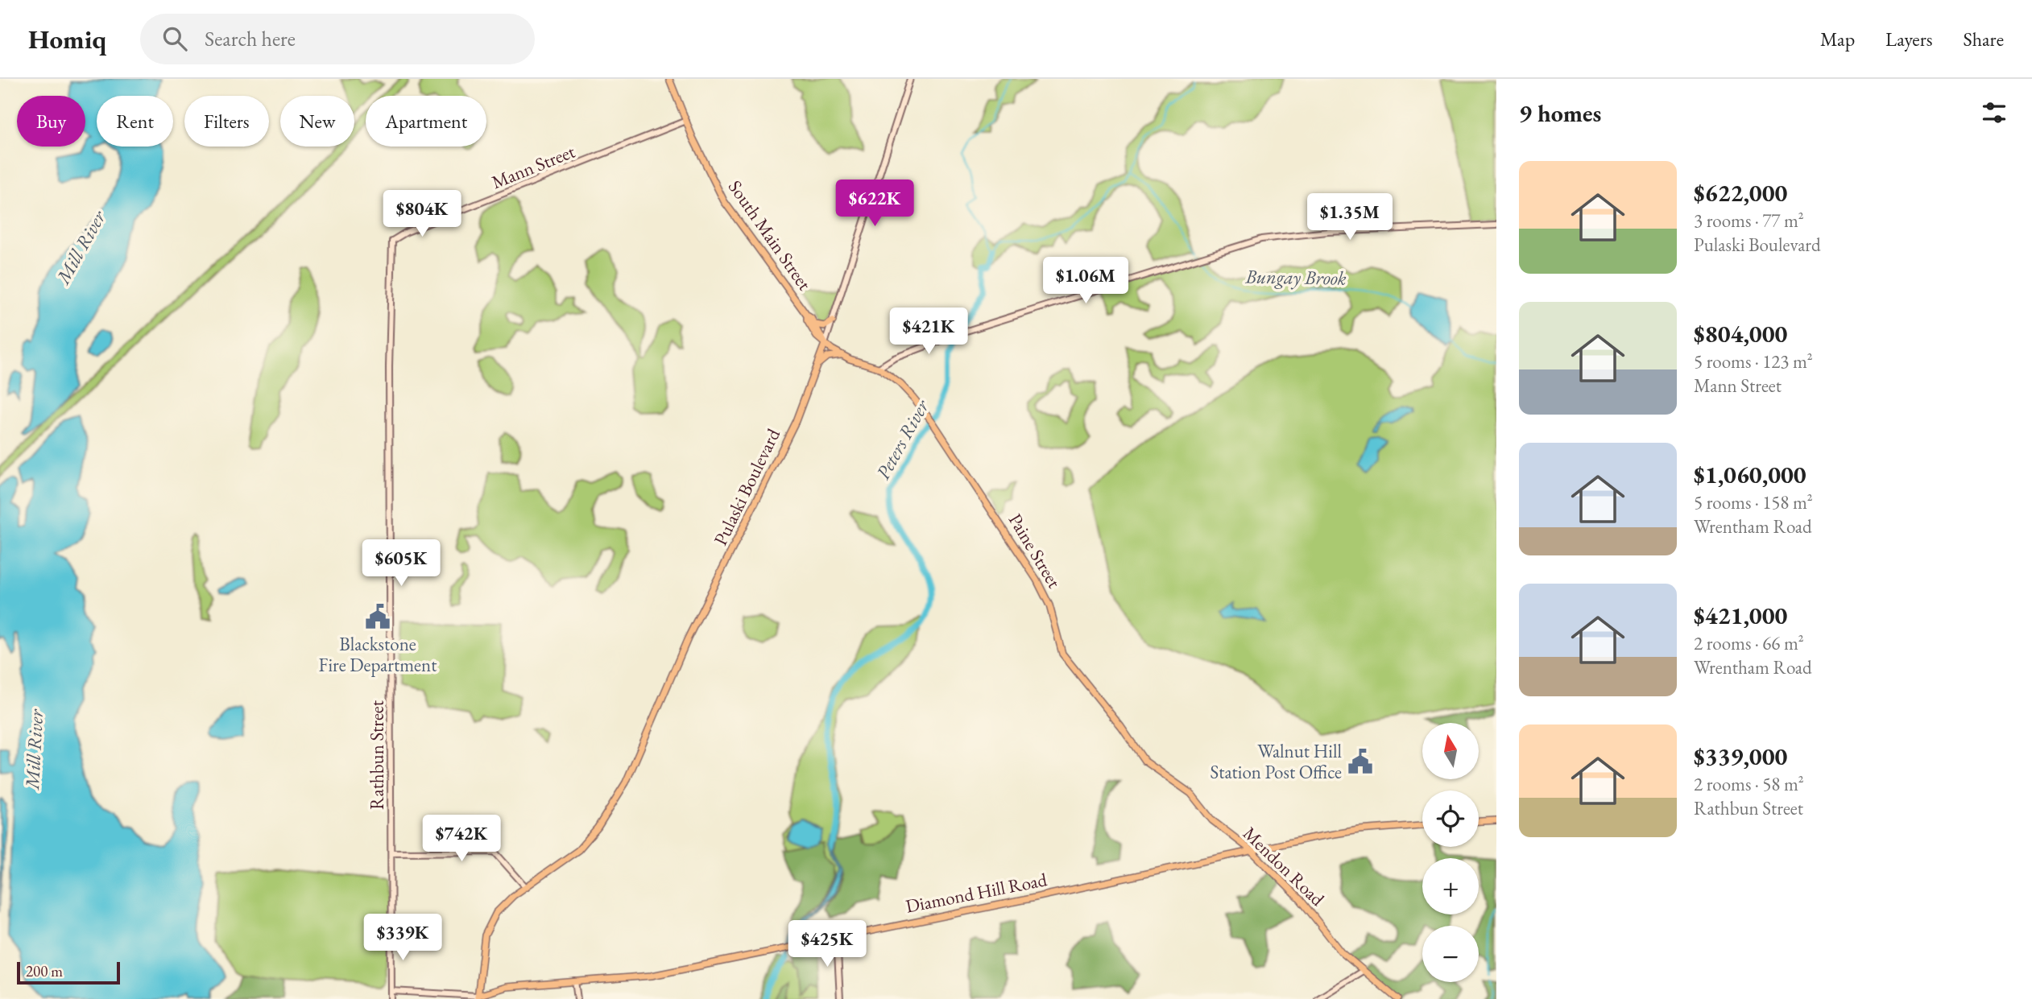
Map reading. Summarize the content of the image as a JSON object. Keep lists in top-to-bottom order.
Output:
{
  "streets": {
    "main road": [
      "South Main Street",
      "Pulaski Boulevard",
      "Paine Street",
      "Mendon Road",
      "Diamond Hill Road"
    ],
    "street": ["Mann Street", "Rathbun Street"]
  },
  "crossings": [
    ["Mann Street", "South Main Street"],
    ["Mann Street", "Rathbun Street"],
    ["South Main Street", "Pulaski Boulevard"],
    ["Pulaski Boulevard", "Diamond Hill Road"],
    ["Paine Street", "Mendon Road"],
    ["Rathbun Street", "Diamond Hill Road"],
    ["Mendon Road", "Diamond Hill Road"]
  ],
  "water": ["Mill River", "Bungay Brook", "Peters River"],
  "places": {
    "public building": ["Blackstone Fire Department", "Walnut Hill Station Post Office"]
  },
  "scale_bar": "200 m",
  "north": "top",
  "page": {
    "header": "Homiq",
    "search": "Search here",
    "nav": ["Map", "Layers", "Share"],
    "heading": "9 homes",
    "chip": [
      "Buy",
      "Rent",
      "Filters",
      "New",
      "Apartment"
    ],
    "list": [
      {
        "name": "$622,000",
        "note": "3 rooms · 77 m² · Pulaski Boulevard"
      },
      {
        "name": "$804,000",
        "note": "5 rooms · 123 m² · Mann Street"
      },
      {
        "name": "$1,060,000",
        "note": "5 rooms · 158 m² · Wrentham Road"
      },
      {
        "name": "$421,000",
        "note": "2 rooms · 66 m² · Wrentham Road"
      },
      {
        "name": "$339,000",
        "note": "2 rooms · 58 m² · Rathbun Street"
      }
    ],
    "price": [
      "$622K",
      "$804K",
      "$1.35M",
      "$1.06M",
      "$421K",
      "$605K",
      "$742K",
      "$339K",
      "$425K"
    ],
    "map_buttons": ["+", "−"],
    "scale": "200 m"
  }
}
